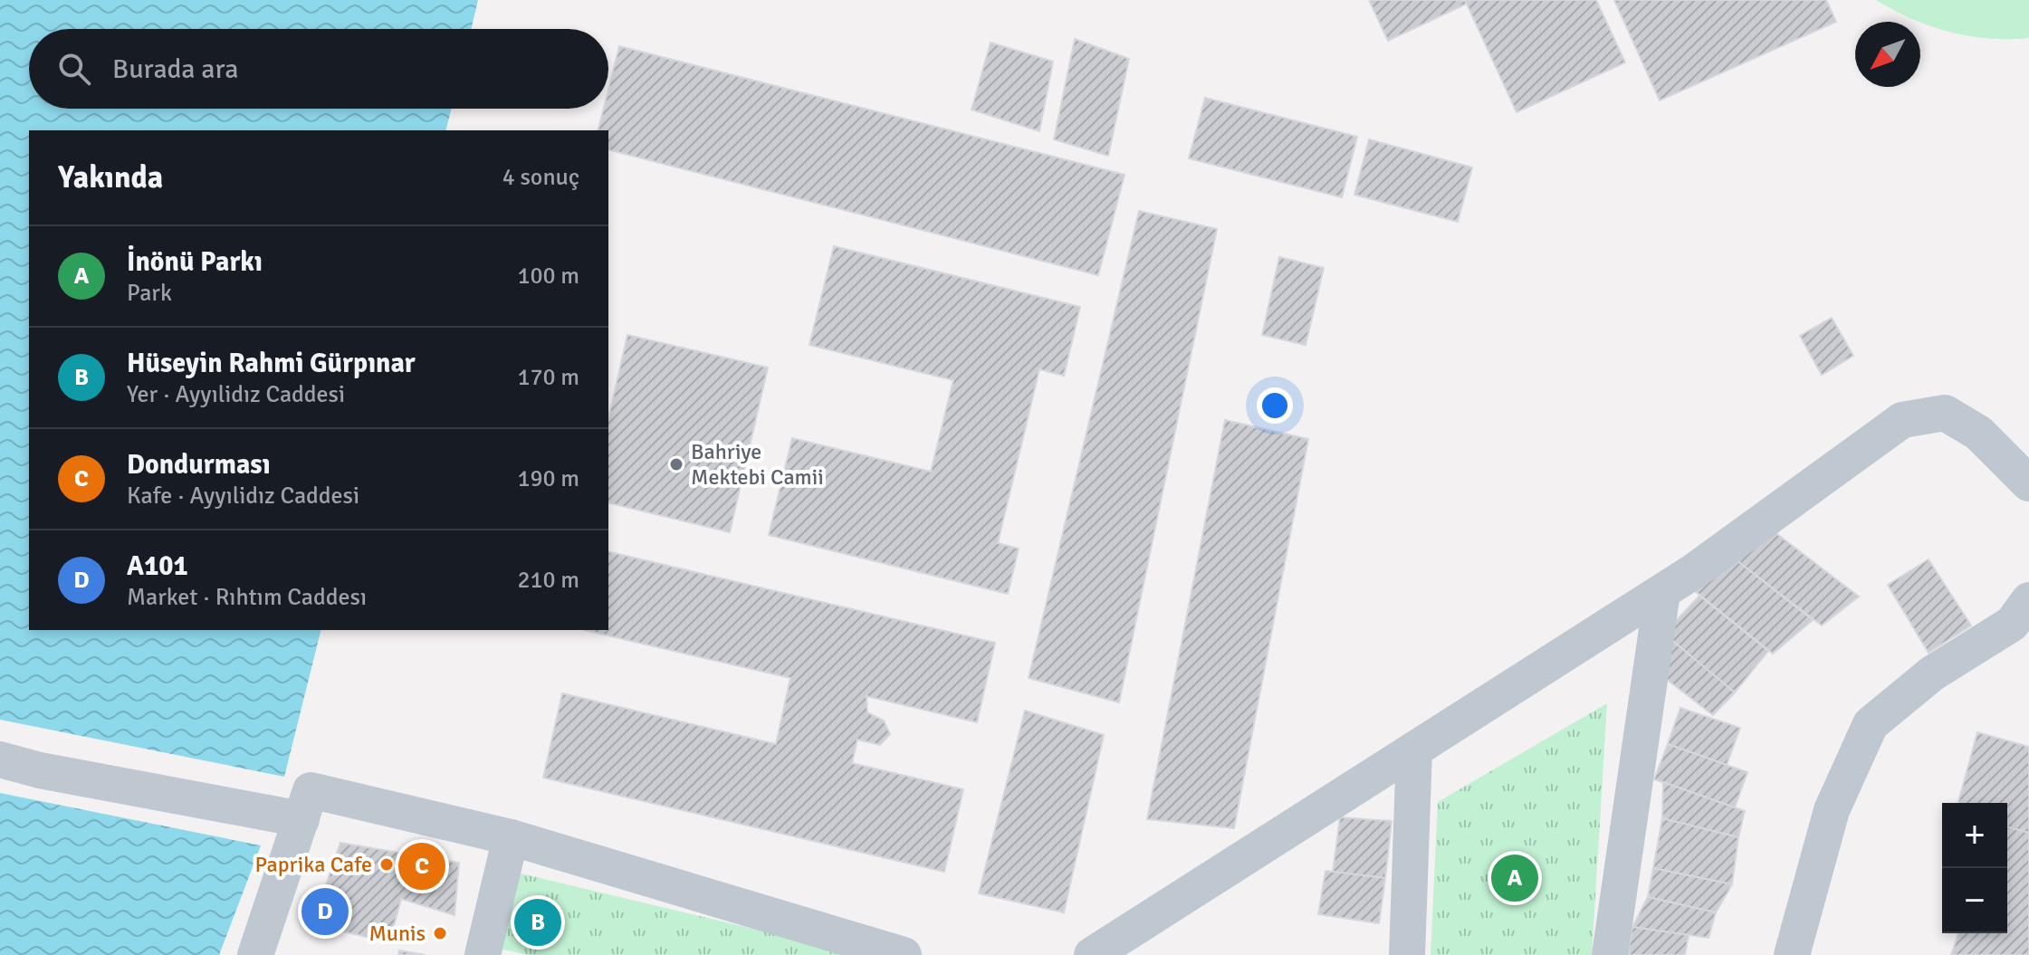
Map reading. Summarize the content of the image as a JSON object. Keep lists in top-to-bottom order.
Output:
{
  "places": ["Bahriye Mektebi Camii", "Paprika Cafe", "Munis"],
  "north": "bottom left",
  "page": {
    "search": "Burada ara",
    "heading": ["Yakında", "4 sonuç"],
    "list": [
      {
        "mark": "A",
        "name": "İnönü Parkı",
        "note": "Park",
        "value": "100 m"
      },
      {
        "mark": "B",
        "name": "Hüseyin Rahmi Gürpınar",
        "note": "Yer · Ayyılidız Caddesi",
        "value": "170 m"
      },
      {
        "mark": "C",
        "name": "Dondurması",
        "note": "Kafe · Ayyılidız Caddesi",
        "value": "190 m"
      },
      {
        "mark": "D",
        "name": "A101",
        "note": "Market · Rıhtım Caddesı",
        "value": "210 m"
      }
    ],
    "map_buttons": ["+", "−"],
    "pins": [
      "C",
      "A",
      "D",
      "B"
    ]
  }
}
